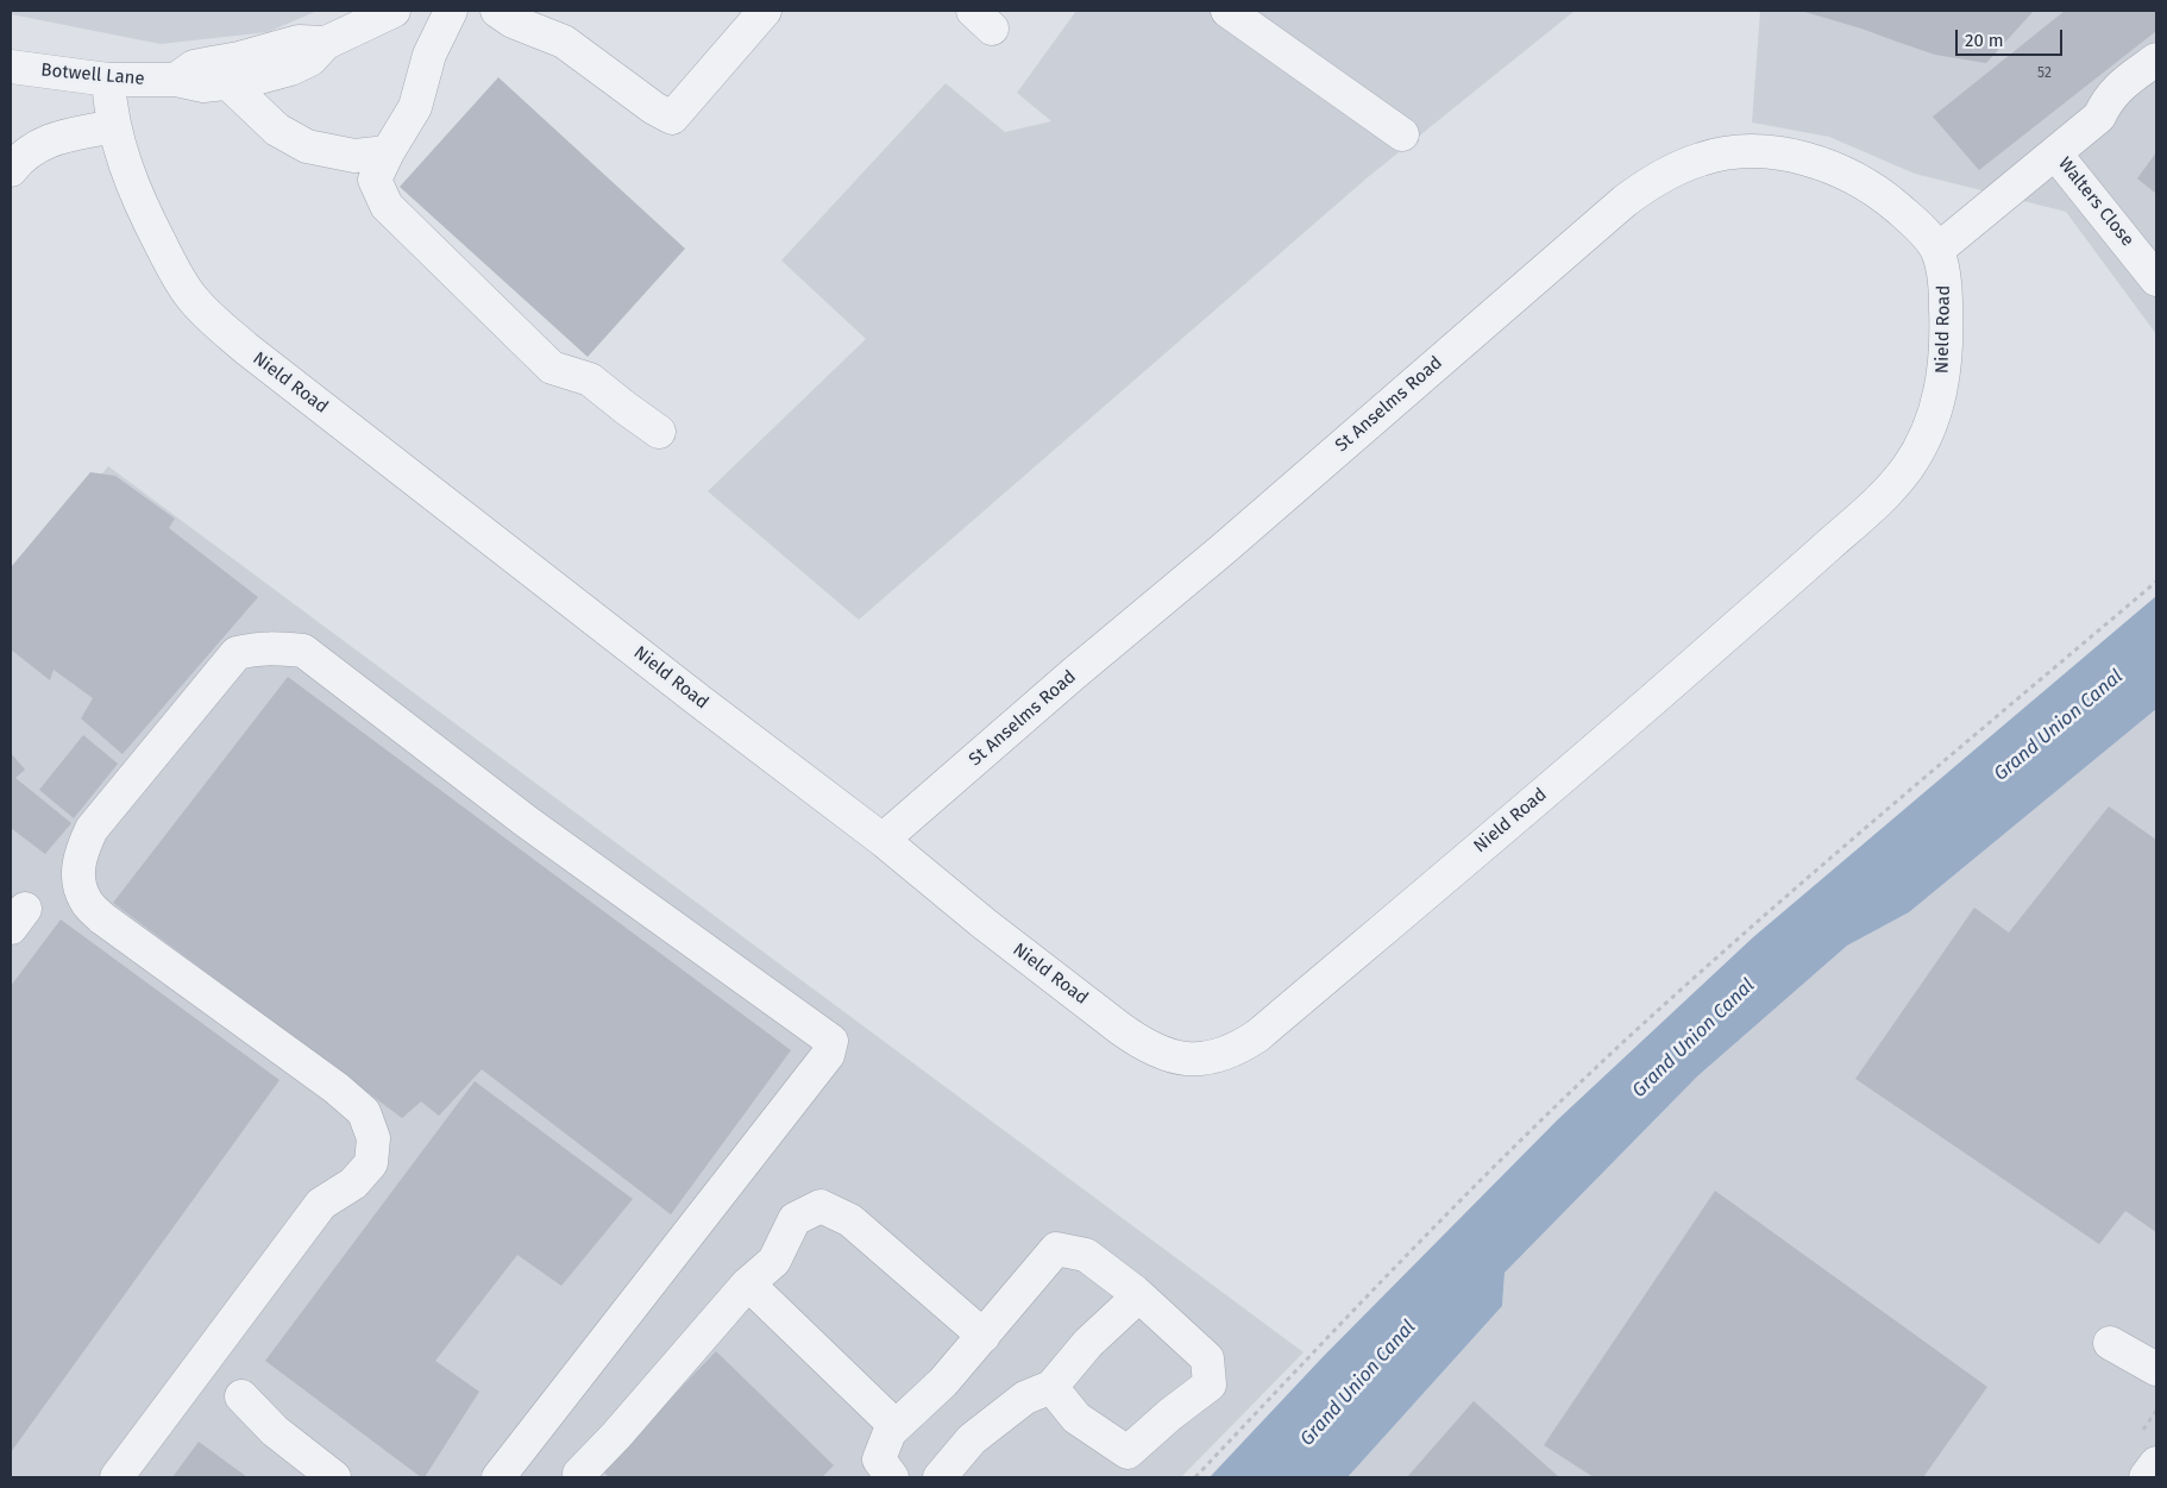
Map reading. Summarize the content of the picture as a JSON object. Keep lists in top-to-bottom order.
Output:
{
  "streets": {
    "street": [
      "Botwell Lane",
      "Walters Close",
      "Nield Road",
      "St Anselms Road"
    ]
  },
  "crossings": [
    ["Botwell Lane", "Nield Road"],
    ["Nield Road", "St Anselms Road"]
  ],
  "water": ["Grand Union Canal"],
  "house_numbers": ["52"],
  "scale_bar": "20 m"
}
